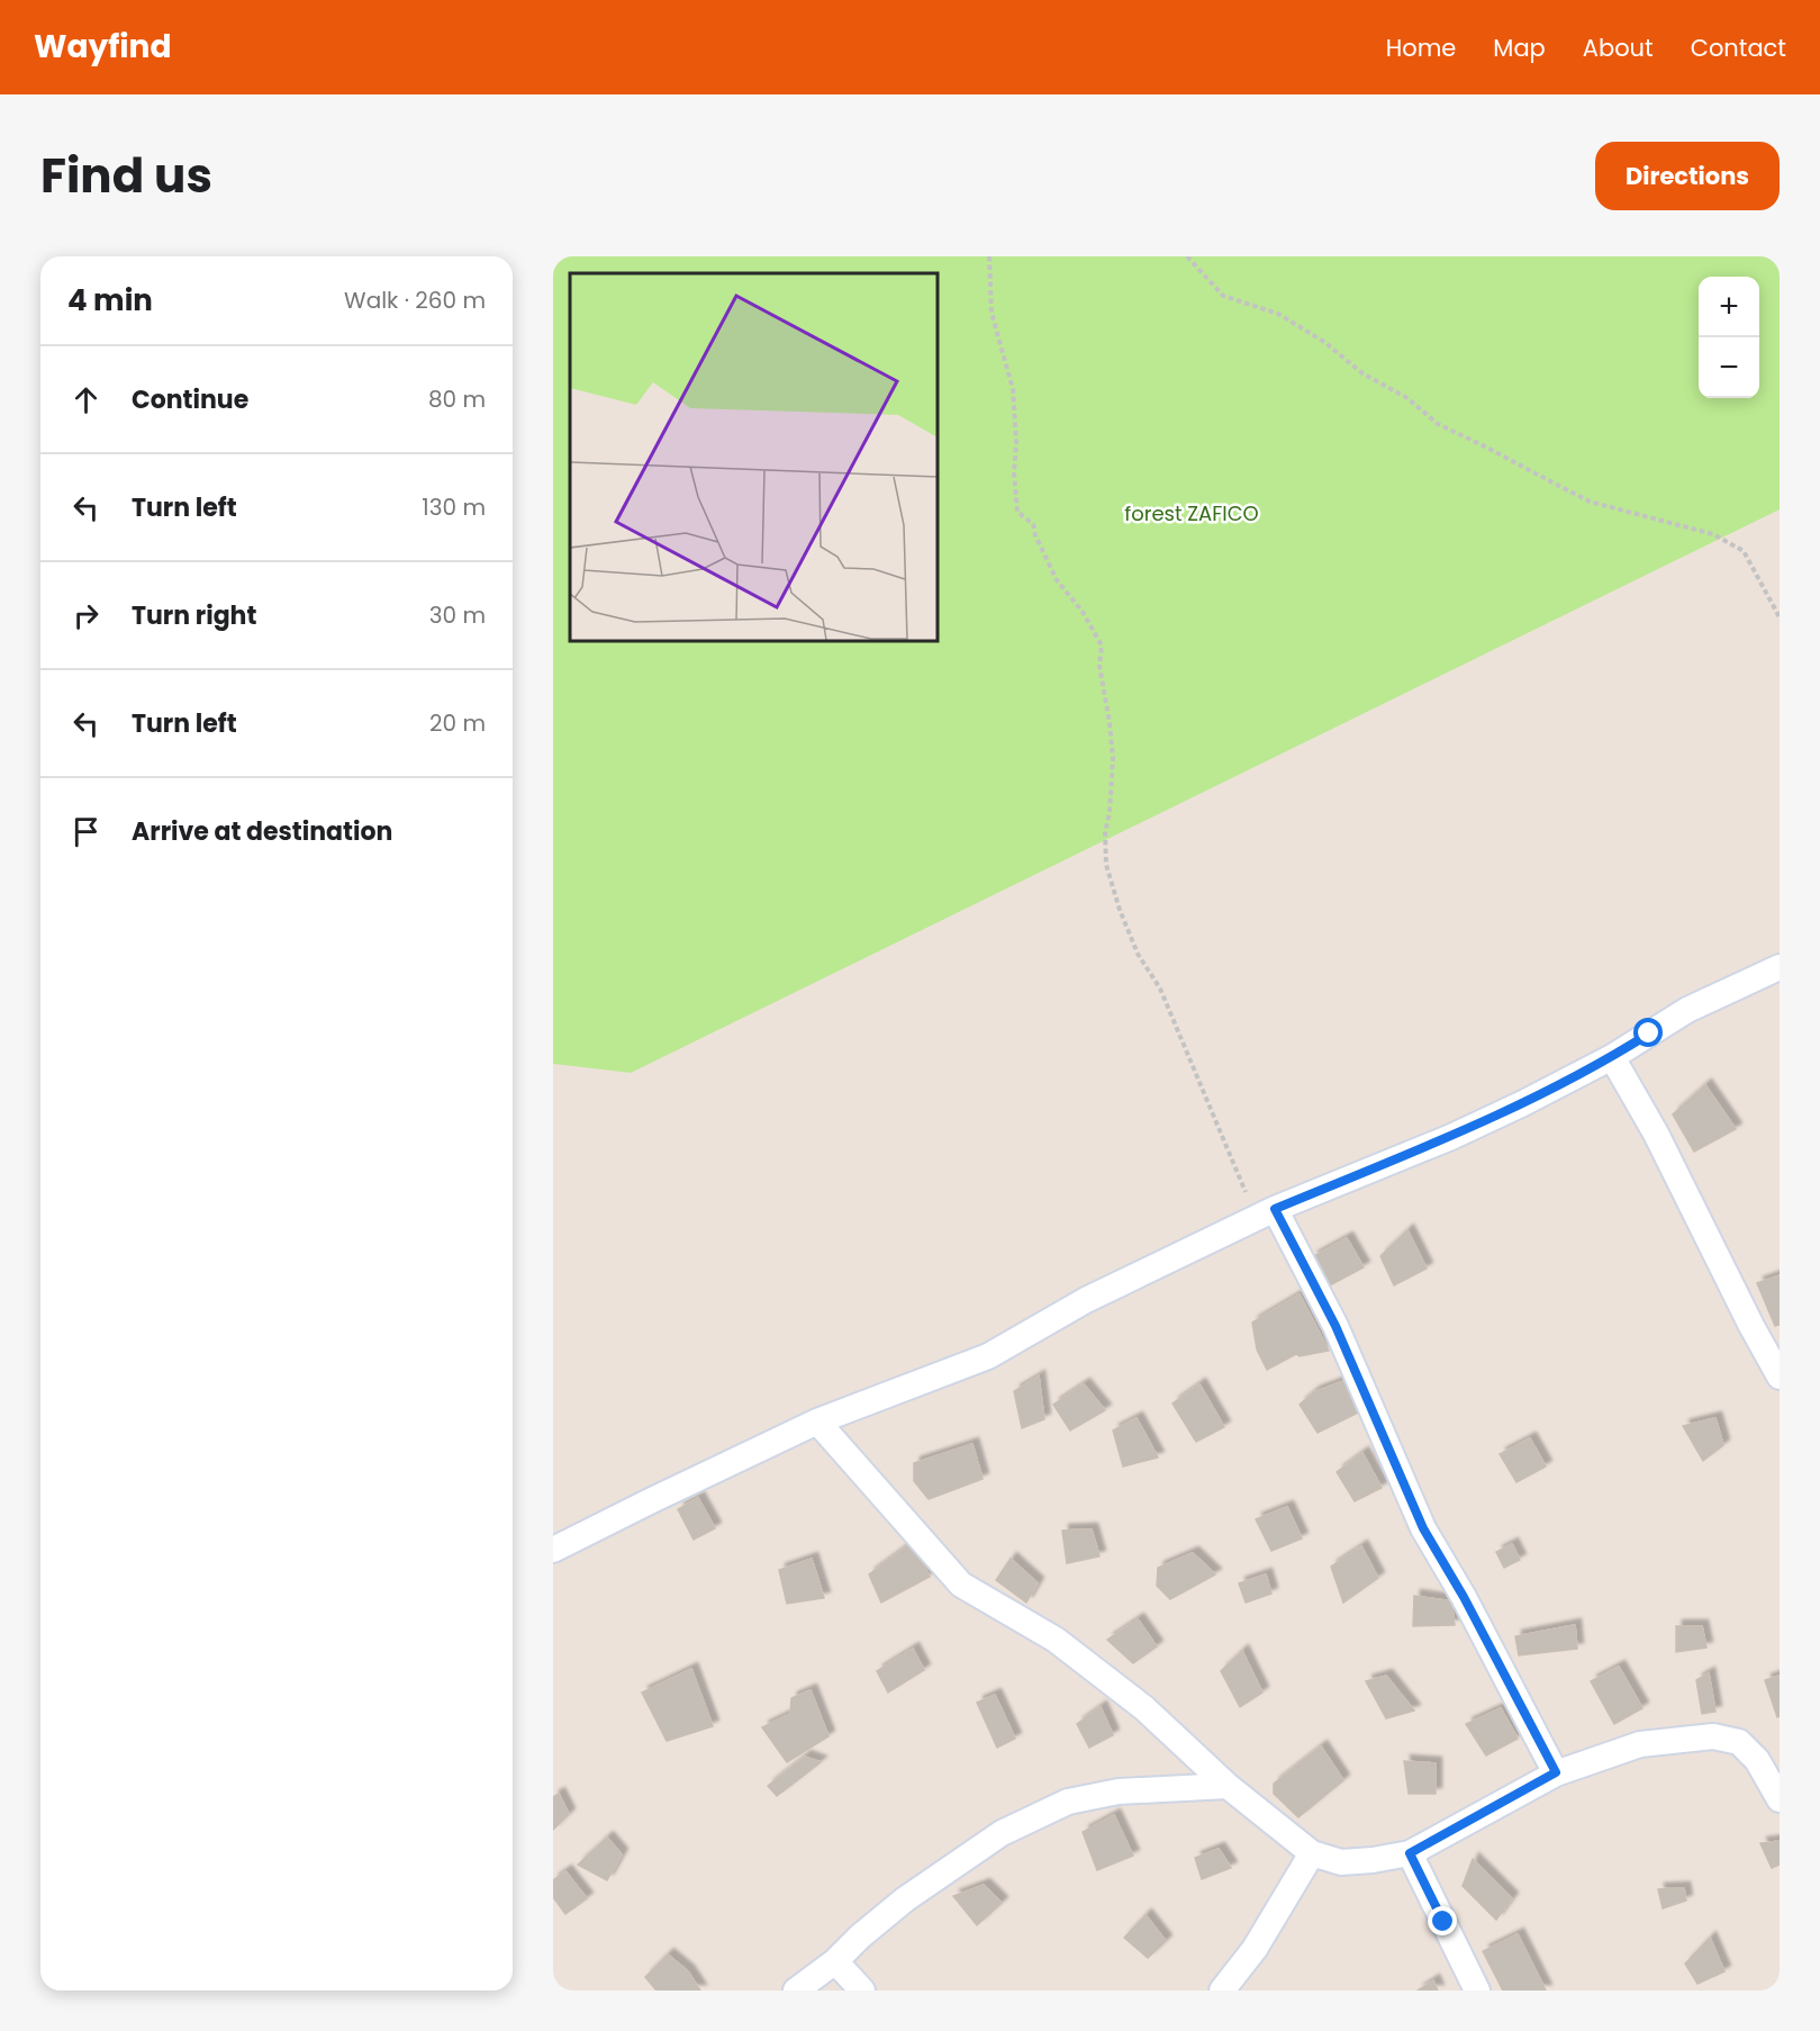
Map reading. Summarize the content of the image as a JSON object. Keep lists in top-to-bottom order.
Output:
{
  "parks": ["forest ZAFICO"],
  "page": {
    "header": "Wayfind",
    "nav": [
      "Home",
      "Map",
      "About",
      "Contact"
    ],
    "title": "Find us",
    "buttons": "Directions",
    "heading": ["4 min", "Walk · 260 m"],
    "map_buttons": ["+", "−"],
    "list": [
      ["Continue", "80 m"],
      ["Turn left", "130 m"],
      ["Turn right", "30 m"],
      ["Turn left", "20 m"],
      "Arrive at destination"
    ]
  }
}
